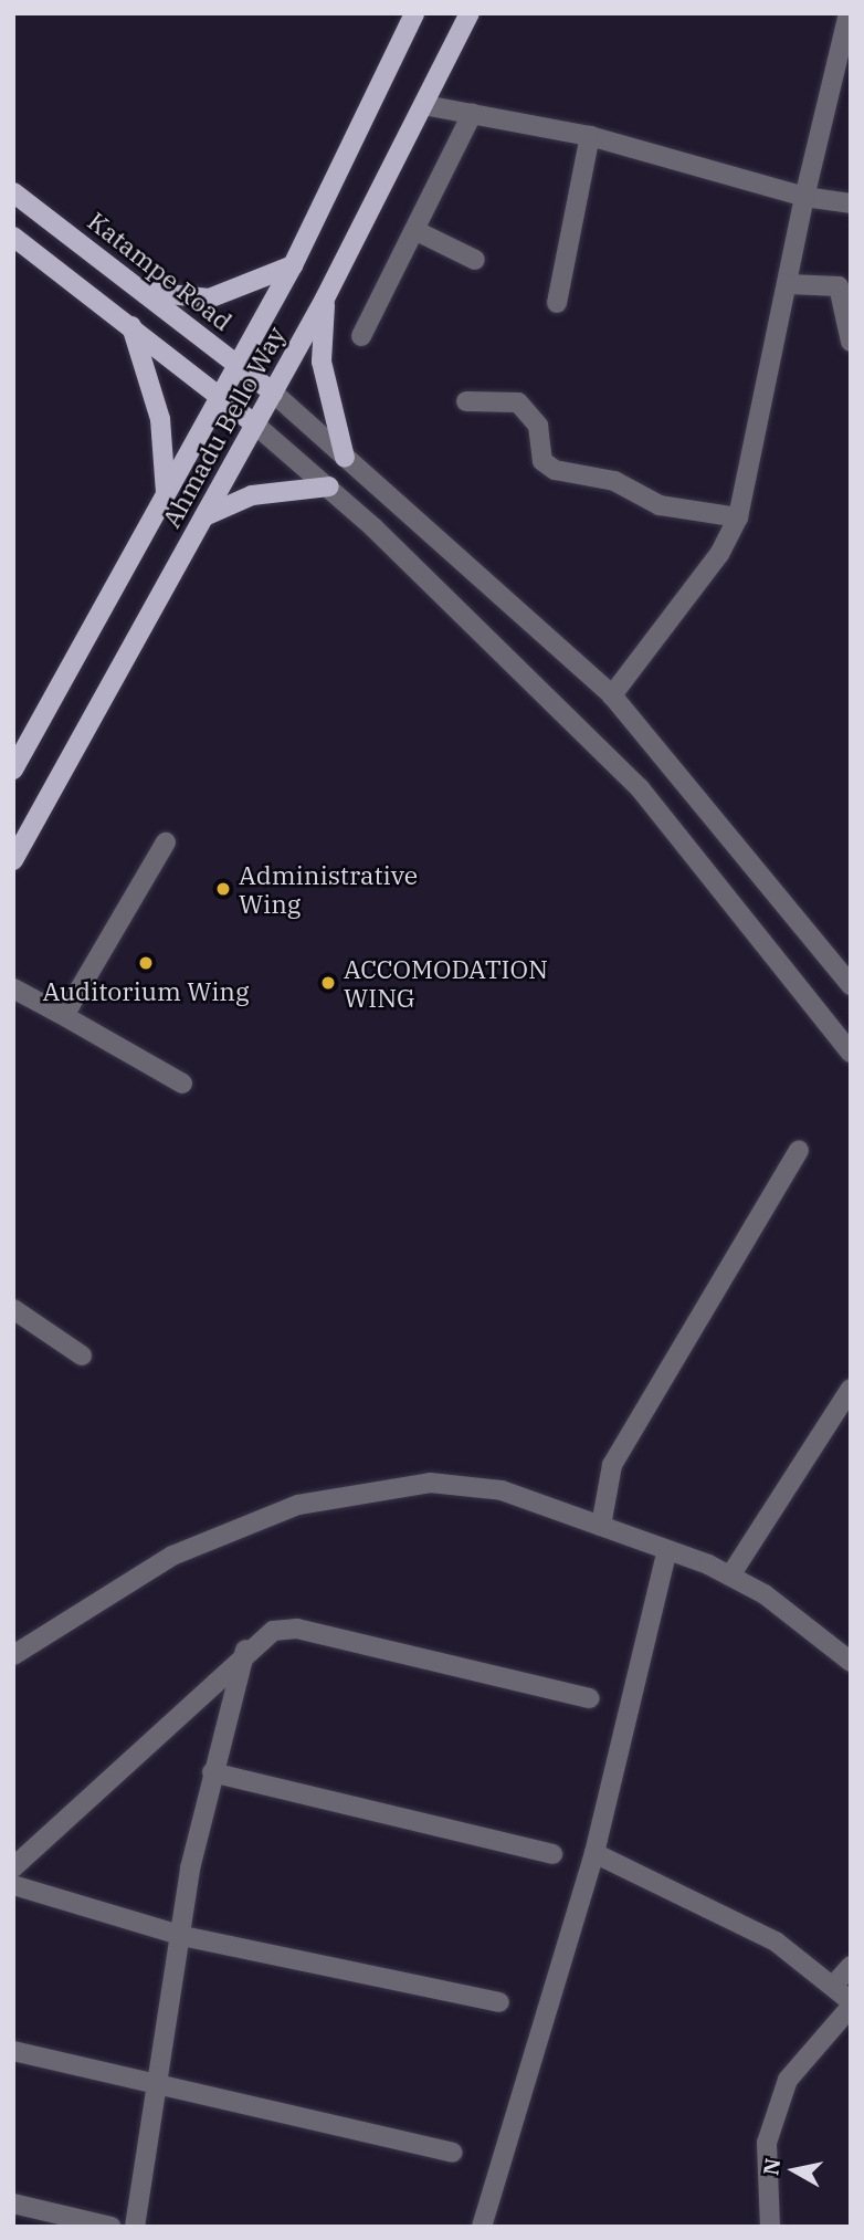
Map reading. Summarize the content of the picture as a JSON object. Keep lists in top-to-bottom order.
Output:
{
  "streets": {
    "main road": ["Katampe Road", "Ahmadu Bello Way"]
  },
  "crossings": [
    ["Katampe Road", "Ahmadu Bello Way"]
  ],
  "places": ["Administrative Wing", "Auditorium Wing", "ACCOMODATION WING"],
  "north": "left"
}
